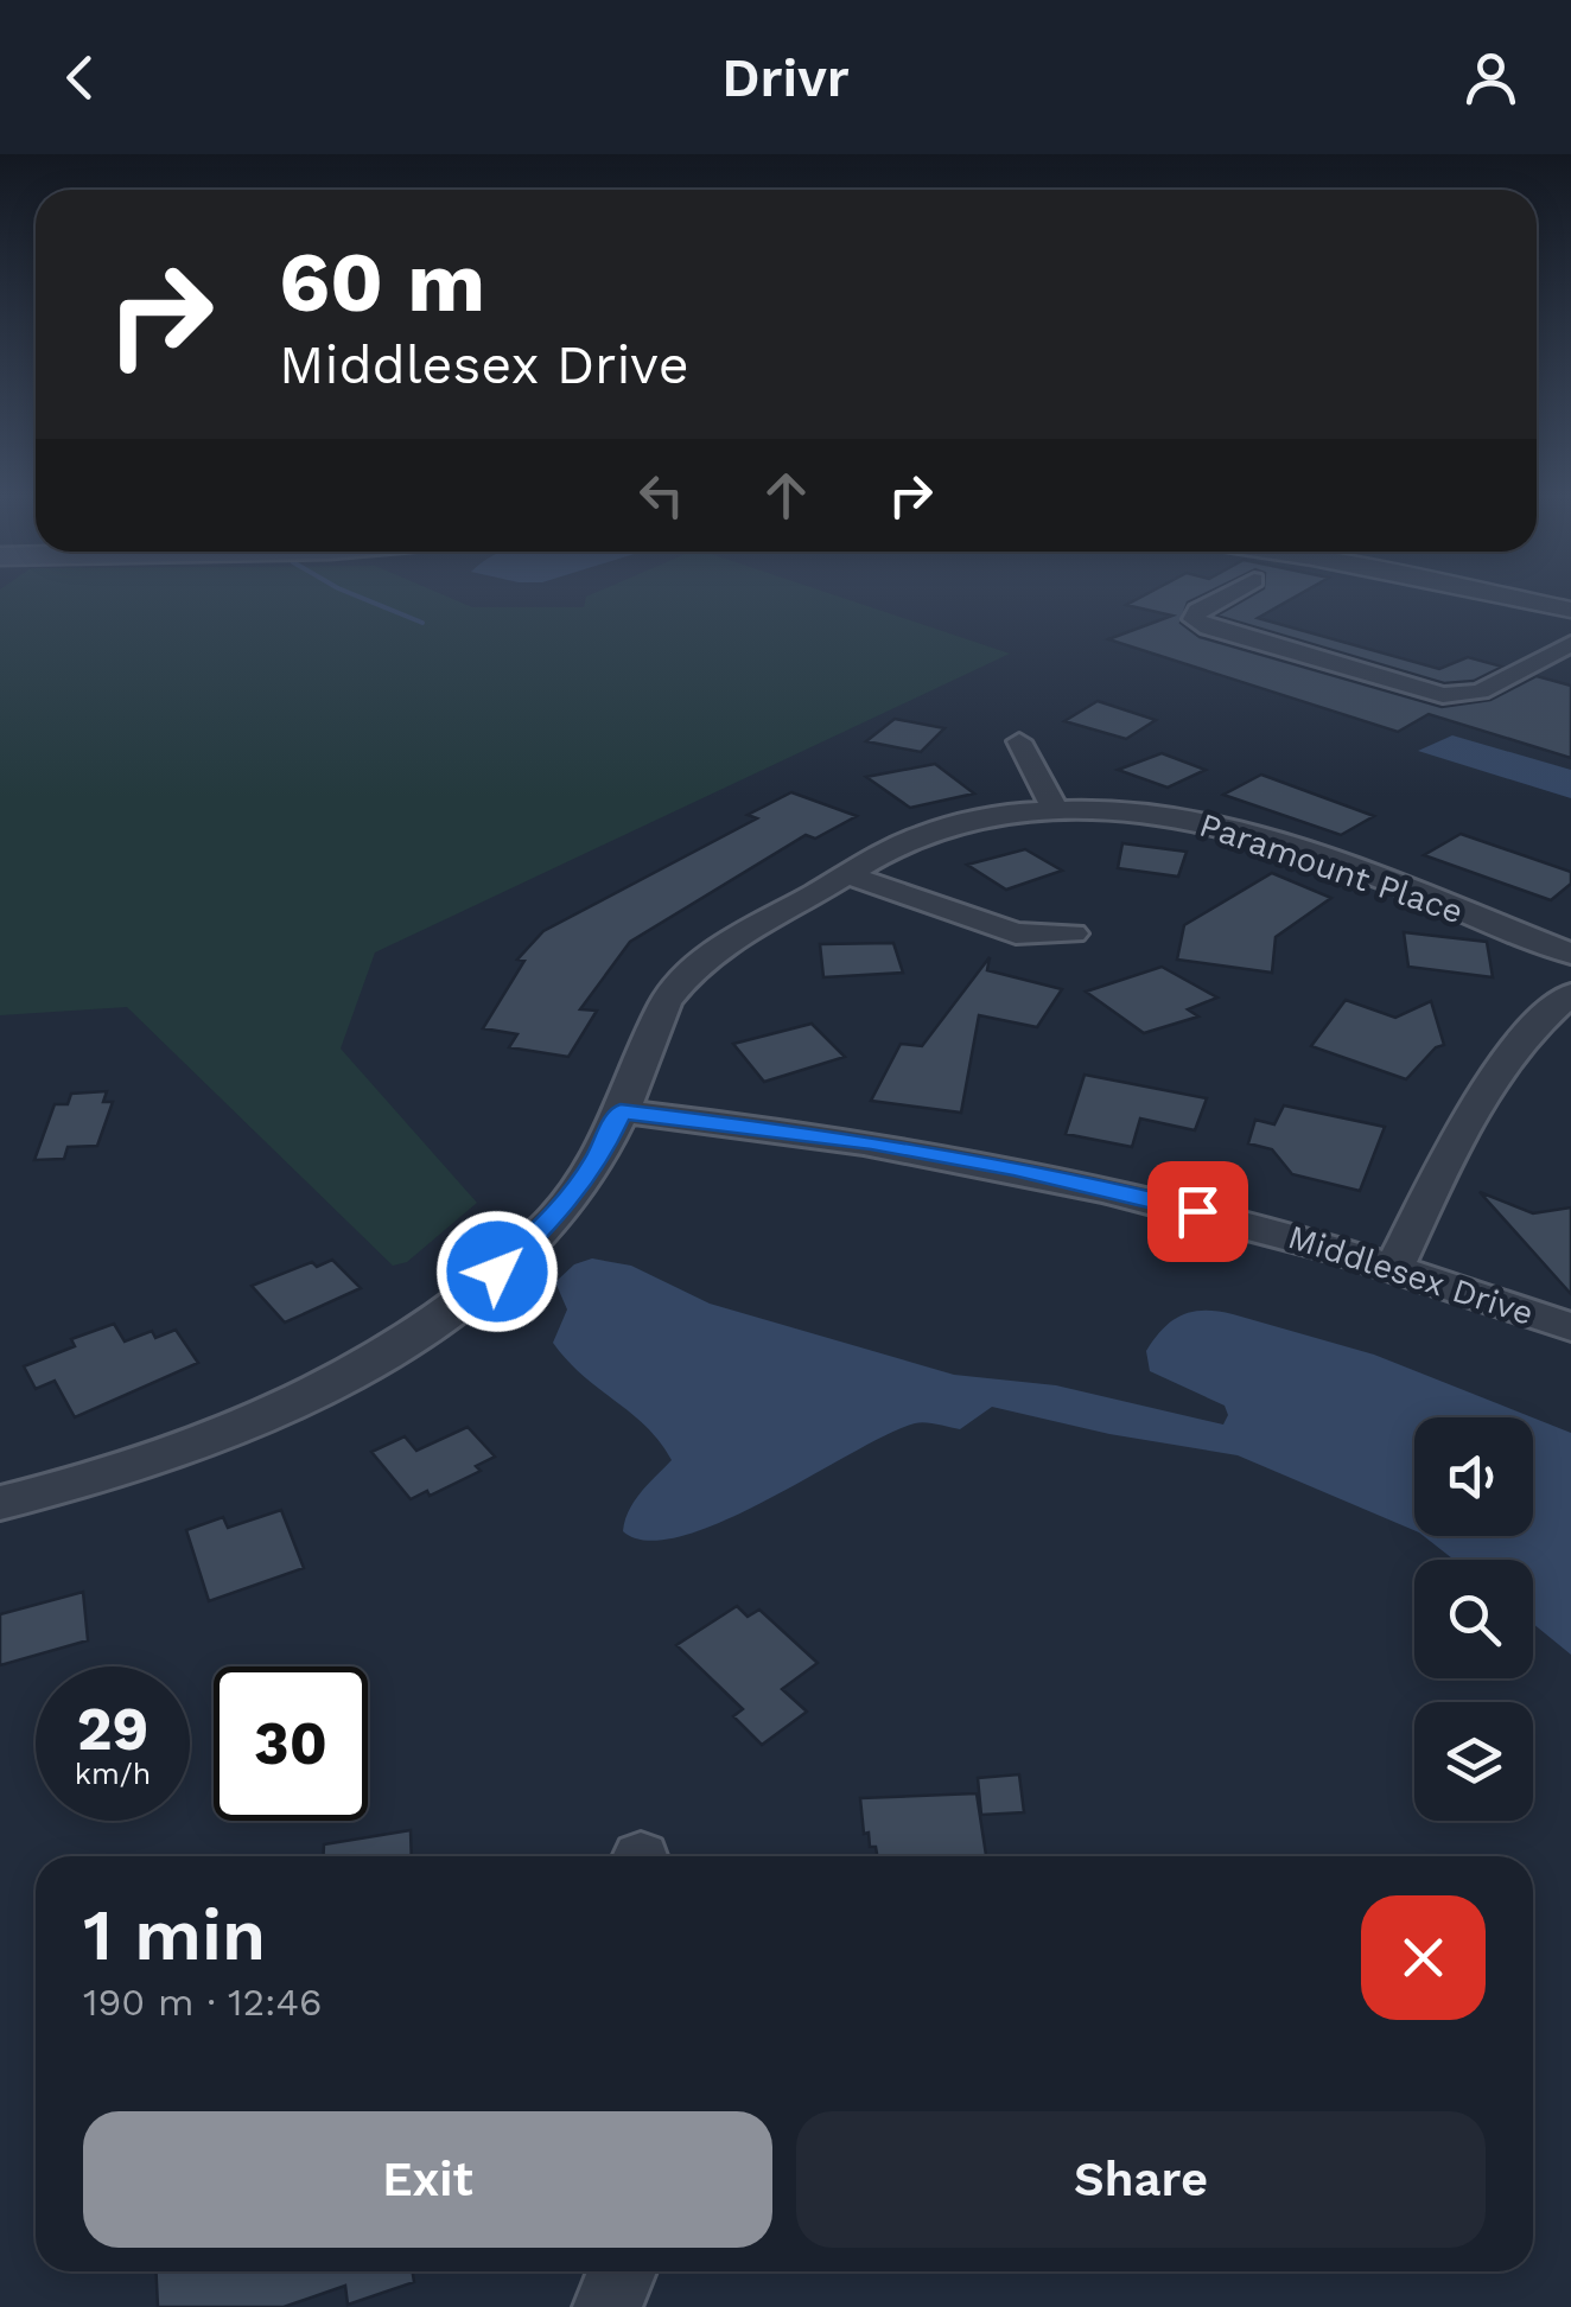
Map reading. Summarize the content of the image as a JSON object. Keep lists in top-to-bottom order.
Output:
{
  "streets": {
    "street": ["Paramount Place", "Middlesex Drive"]
  },
  "crossings": [
    ["Paramount Place", "Middlesex Drive"]
  ],
  "page": {
    "header": "Drivr",
    "turn": ["60 m", "Middlesex Drive"],
    "speed": "29 km/h",
    "limit": "30",
    "heading": ["1 min", "190 m · 12:46"],
    "buttons": ["Exit", "Share"]
  }
}
